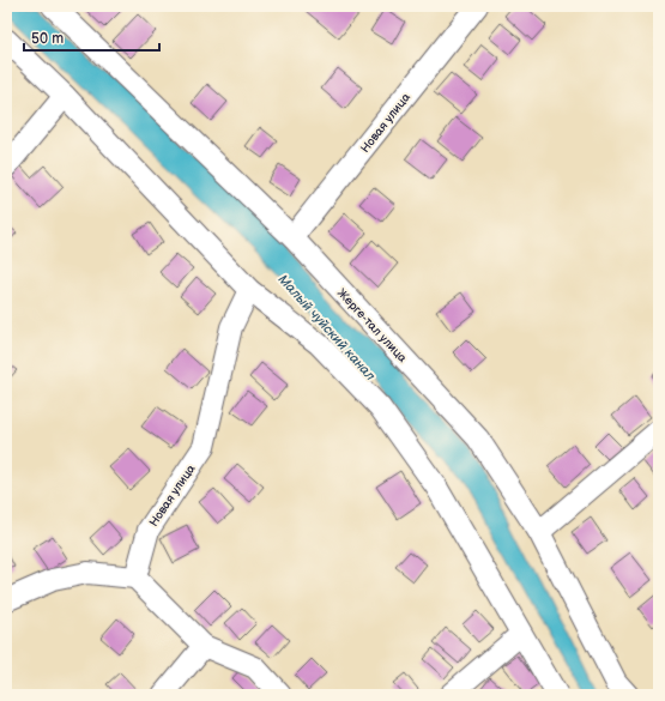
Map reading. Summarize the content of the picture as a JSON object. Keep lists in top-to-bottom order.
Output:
{
  "streets": {
    "street": ["Новая улица", "Жерге-тал улица"]
  },
  "crossings": [
    ["Новая улица", "Жерге-тал улица"]
  ],
  "water": ["Малый чуйский канал"],
  "scale_bar": "50 m"
}
